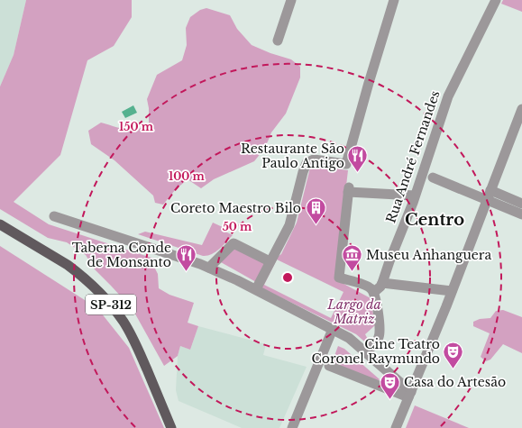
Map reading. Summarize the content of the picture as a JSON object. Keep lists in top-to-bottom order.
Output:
{
  "streets": {
    "main road": ["SP-312"],
    "street": ["Rua André Fernandes"]
  },
  "districts": ["Centro"],
  "parks": ["Largo da Matriz"],
  "places": {
    "restaurant": ["Restaurante São Paulo Antigo", "Taberna Conde de Monsanto"],
    "building": ["Coreto Maestro Bilo"],
    "museum": ["Museu Anhanguera"],
    "theatre": ["Cine Teatro Coronel Raymundo", "Casa do Artesão"]
  },
  "rings": ["150 m", "100 m", "50 m"]
}
